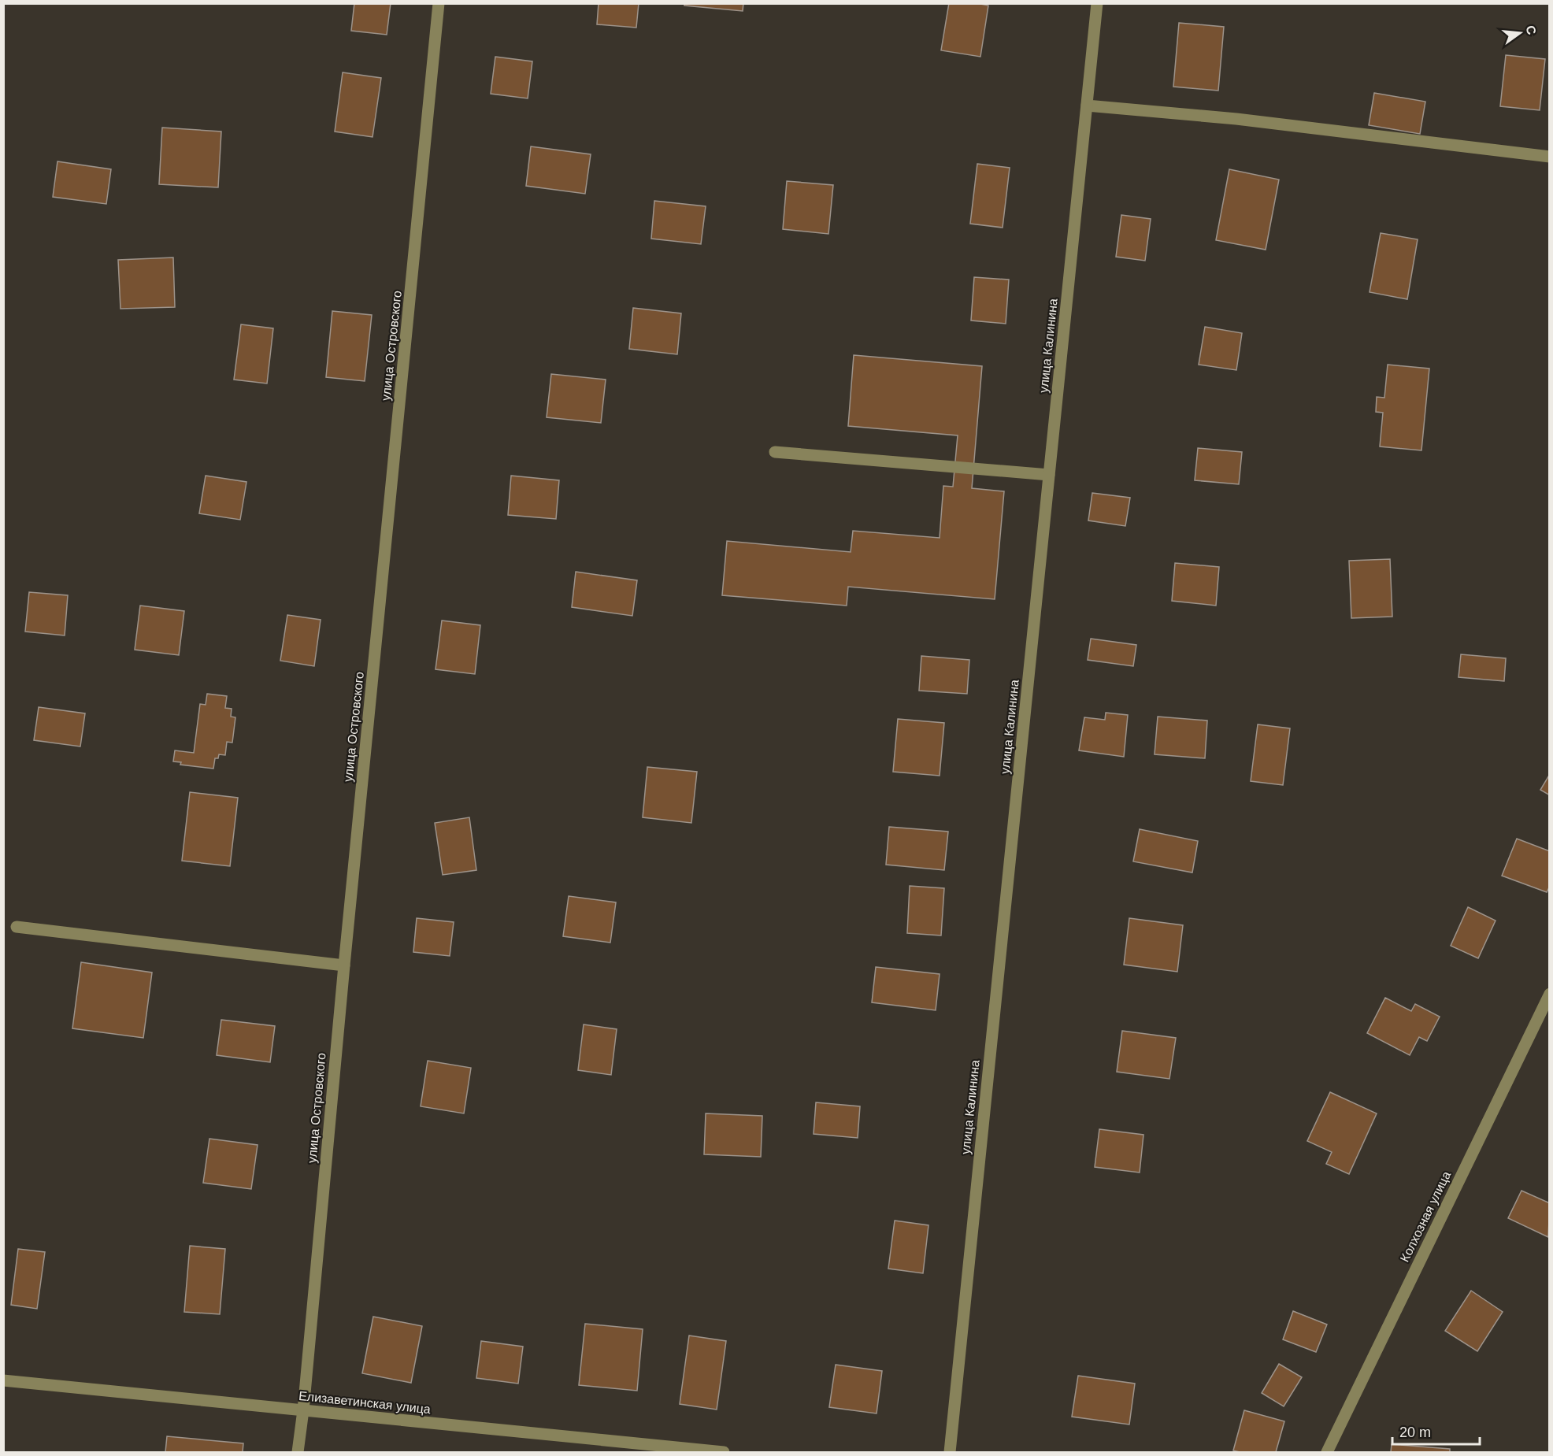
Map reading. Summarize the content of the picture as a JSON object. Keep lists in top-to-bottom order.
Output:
{
  "streets": {
    "street": [
      "улица Островского",
      "улица Калинина",
      "Колхозная улица",
      "Елизаветинская улица"
    ]
  },
  "crossings": [
    ["улица Островского", "Елизаветинская улица"]
  ],
  "scale_bar": "20 m",
  "north": "right"
}
